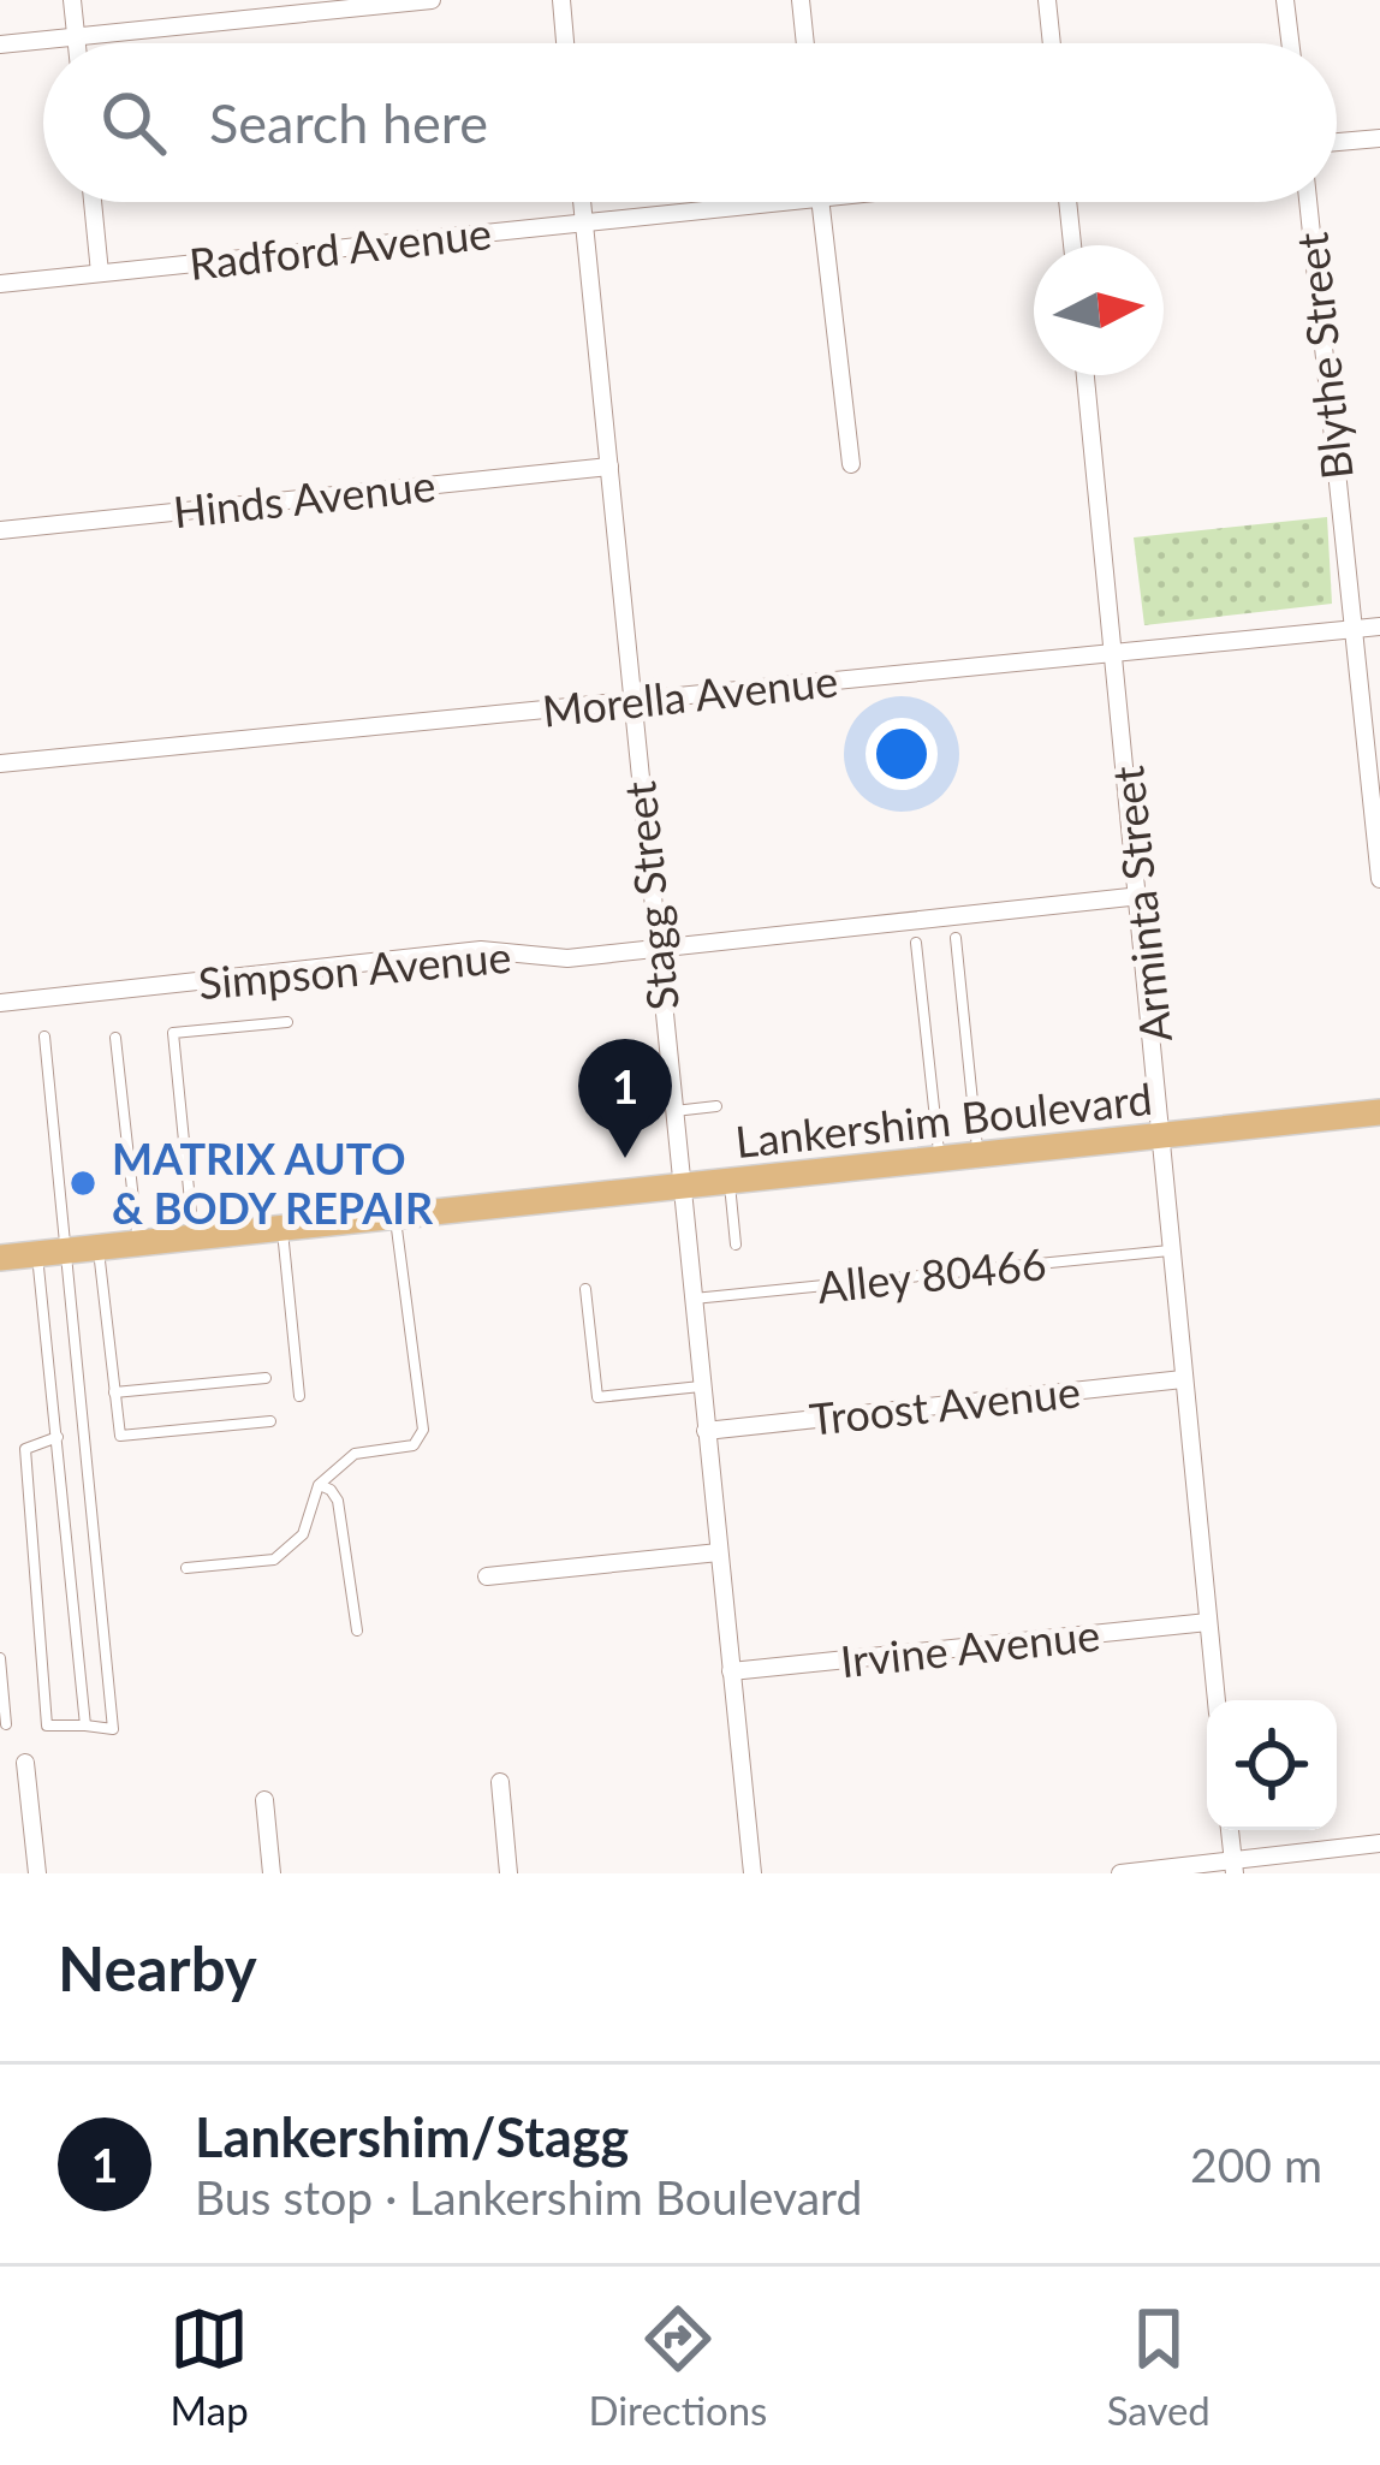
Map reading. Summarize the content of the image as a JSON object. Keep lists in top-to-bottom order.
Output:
{
  "streets": {
    "main road": ["Lankershim Boulevard"],
    "street": [
      "Radford Avenue",
      "Blythe Street",
      "Hinds Avenue",
      "Morella Avenue",
      "Stagg Street",
      "Arminta Street",
      "Simpson Avenue",
      "Troost Avenue",
      "Irvine Avenue"
    ],
    "lane": ["Alley 80466"]
  },
  "crossings": [
    ["Radford Avenue", "Stagg Street"],
    ["Blythe Street", "Morella Avenue"],
    ["Hinds Avenue", "Stagg Street"],
    ["Morella Avenue", "Stagg Street"],
    ["Morella Avenue", "Arminta Street"],
    ["Stagg Street", "Simpson Avenue"],
    ["Stagg Street", "Lankershim Boulevard"],
    ["Stagg Street", "Alley 80466"],
    ["Stagg Street", "Troost Avenue"],
    ["Stagg Street", "Irvine Avenue"],
    ["Arminta Street", "Simpson Avenue"],
    ["Arminta Street", "Lankershim Boulevard"],
    ["Arminta Street", "Alley 80466"],
    ["Arminta Street", "Troost Avenue"],
    ["Arminta Street", "Irvine Avenue"]
  ],
  "places": ["MATRIX AUTO & BODY REPAIR"],
  "north": "right",
  "page": {
    "search": "Search here",
    "pins": "1",
    "heading": "Nearby",
    "list": [
      {
        "mark": "1",
        "name": "Lankershim/Stagg",
        "note": "Bus stop · Lankershim Boulevard",
        "value": "200 m"
      }
    ],
    "nav": ["Map", "Directions", "Saved"]
  }
}
